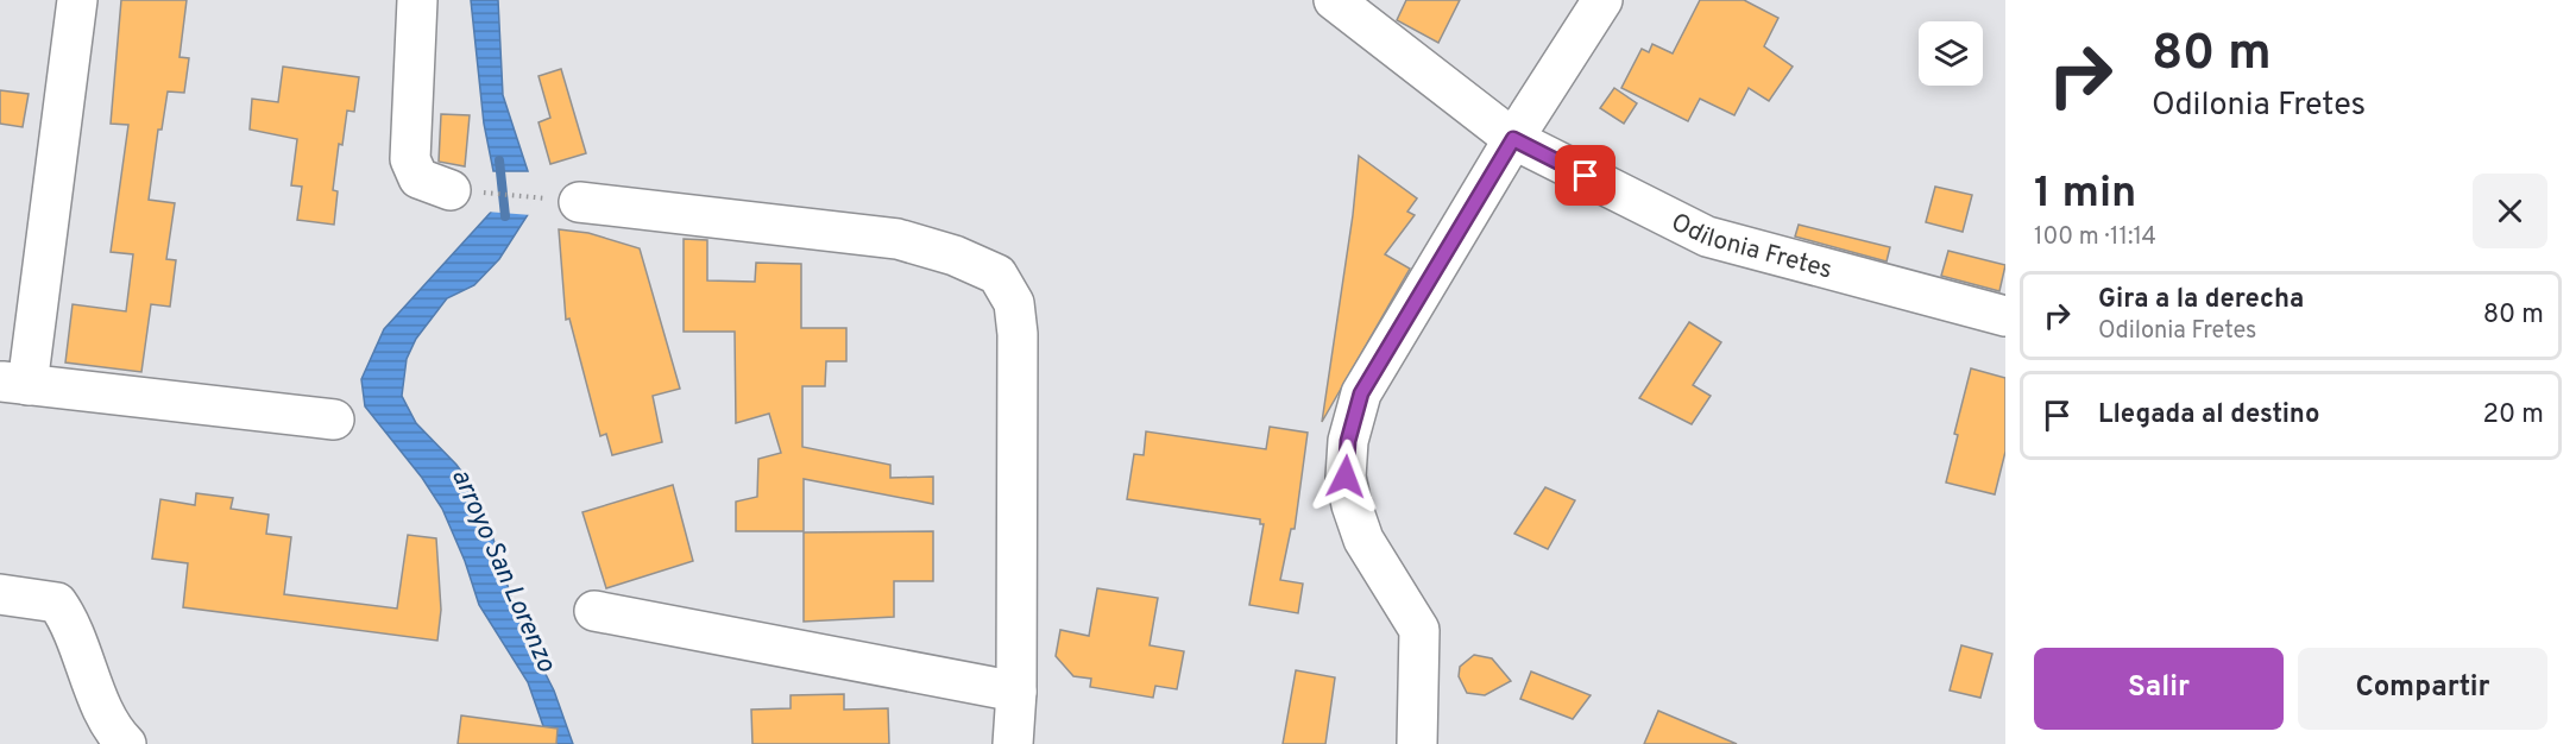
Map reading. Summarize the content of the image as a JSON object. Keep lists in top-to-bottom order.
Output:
{
  "streets": {
    "street": ["Odilonia Fretes"]
  },
  "water": ["arroyo San Lorenzo"],
  "page": {
    "turn": ["80 m", "Odilonia Fretes"],
    "heading": ["1 min", "100 m · 11:14"],
    "list": [
      {
        "name": "Gira a la derecha",
        "note": "Odilonia Fretes",
        "value": "80 m"
      },
      {
        "name": "Llegada al destino",
        "value": "20 m"
      }
    ],
    "buttons": ["Salir", "Compartir"]
  }
}
